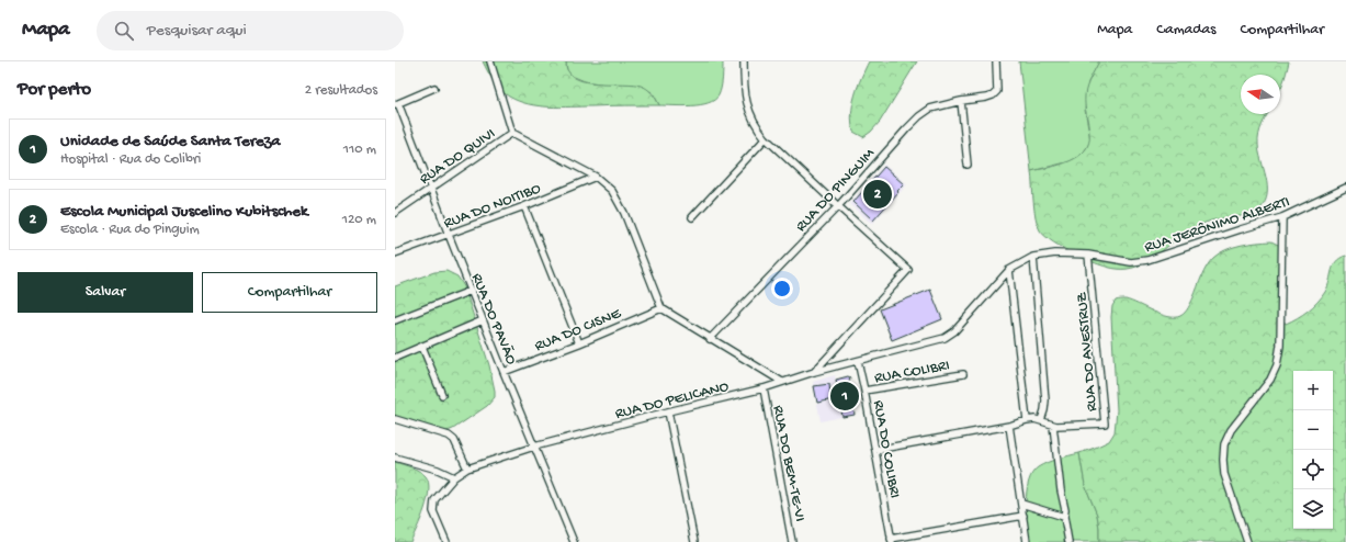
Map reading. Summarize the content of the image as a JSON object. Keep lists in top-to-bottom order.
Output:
{
  "streets": {
    "street": [
      "RUA DO QUIVI",
      "RUA DO PINGUIM",
      "RUA DO NOITIBO",
      "RUA JERÔNIMO ALBERTI",
      "RUA DO PAVÃO",
      "RUA DO CISNE",
      "RUA DO AVESTRUZ",
      "RUA COLIBRI",
      "RUA DO PELICANO",
      "RUA DO COLIBRI",
      "RUA DO BEM-TE-VI"
    ]
  },
  "crossings": [
    ["RUA DO QUIVI", "RUA DO PAVÃO"],
    ["RUA DO NOITIBO", "RUA DO PAVÃO"],
    ["RUA JERÔNIMO ALBERTI", "RUA DO AVESTRUZ"],
    ["RUA JERÔNIMO ALBERTI", "RUA DO PELICANO"],
    ["RUA JERÔNIMO ALBERTI", "RUA DO COLIBRI"],
    ["RUA DO PAVÃO", "RUA DO CISNE"],
    ["RUA DO PAVÃO", "RUA DO PELICANO"],
    ["RUA DO AVESTRUZ", "RUA DO COLIBRI"],
    ["RUA COLIBRI", "RUA DO COLIBRI"],
    ["RUA DO PELICANO", "RUA DO BEM-TE-VI"]
  ],
  "north": "left",
  "page": {
    "header": "Mapa",
    "search": "Pesquisar aqui",
    "nav": ["Mapa", "Camadas", "Compartilhar"],
    "heading": ["Por perto", "2 resultados"],
    "list": [
      {
        "mark": "1",
        "name": "Unidade de Saúde Santa Tereza",
        "note": "Hospital · Rua do Colibri",
        "value": "110 m"
      },
      {
        "mark": "2",
        "name": "Escola Municipal Juscelino Kubitschek",
        "note": "Escola · Rua do Pinguim",
        "value": "120 m"
      }
    ],
    "pins": ["2", "1"],
    "buttons": ["Salvar", "Compartilhar"],
    "map_buttons": ["+", "−"]
  }
}
